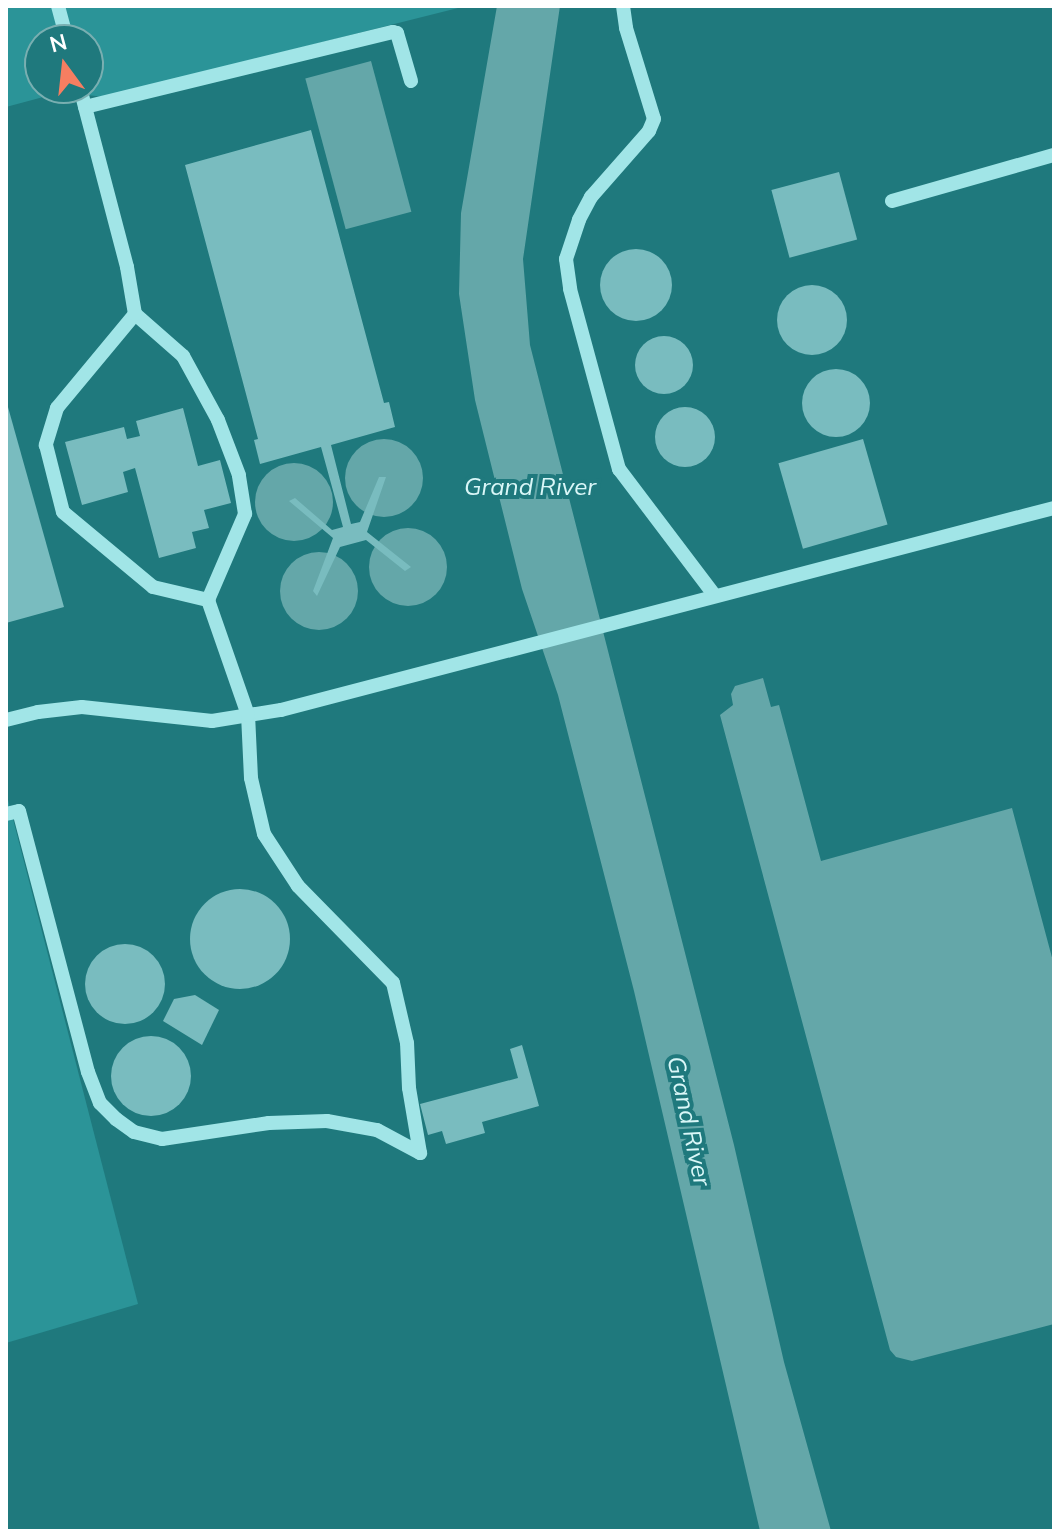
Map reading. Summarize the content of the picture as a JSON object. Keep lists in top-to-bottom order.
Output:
{
  "water": ["Grand River"],
  "north": "top"
}
